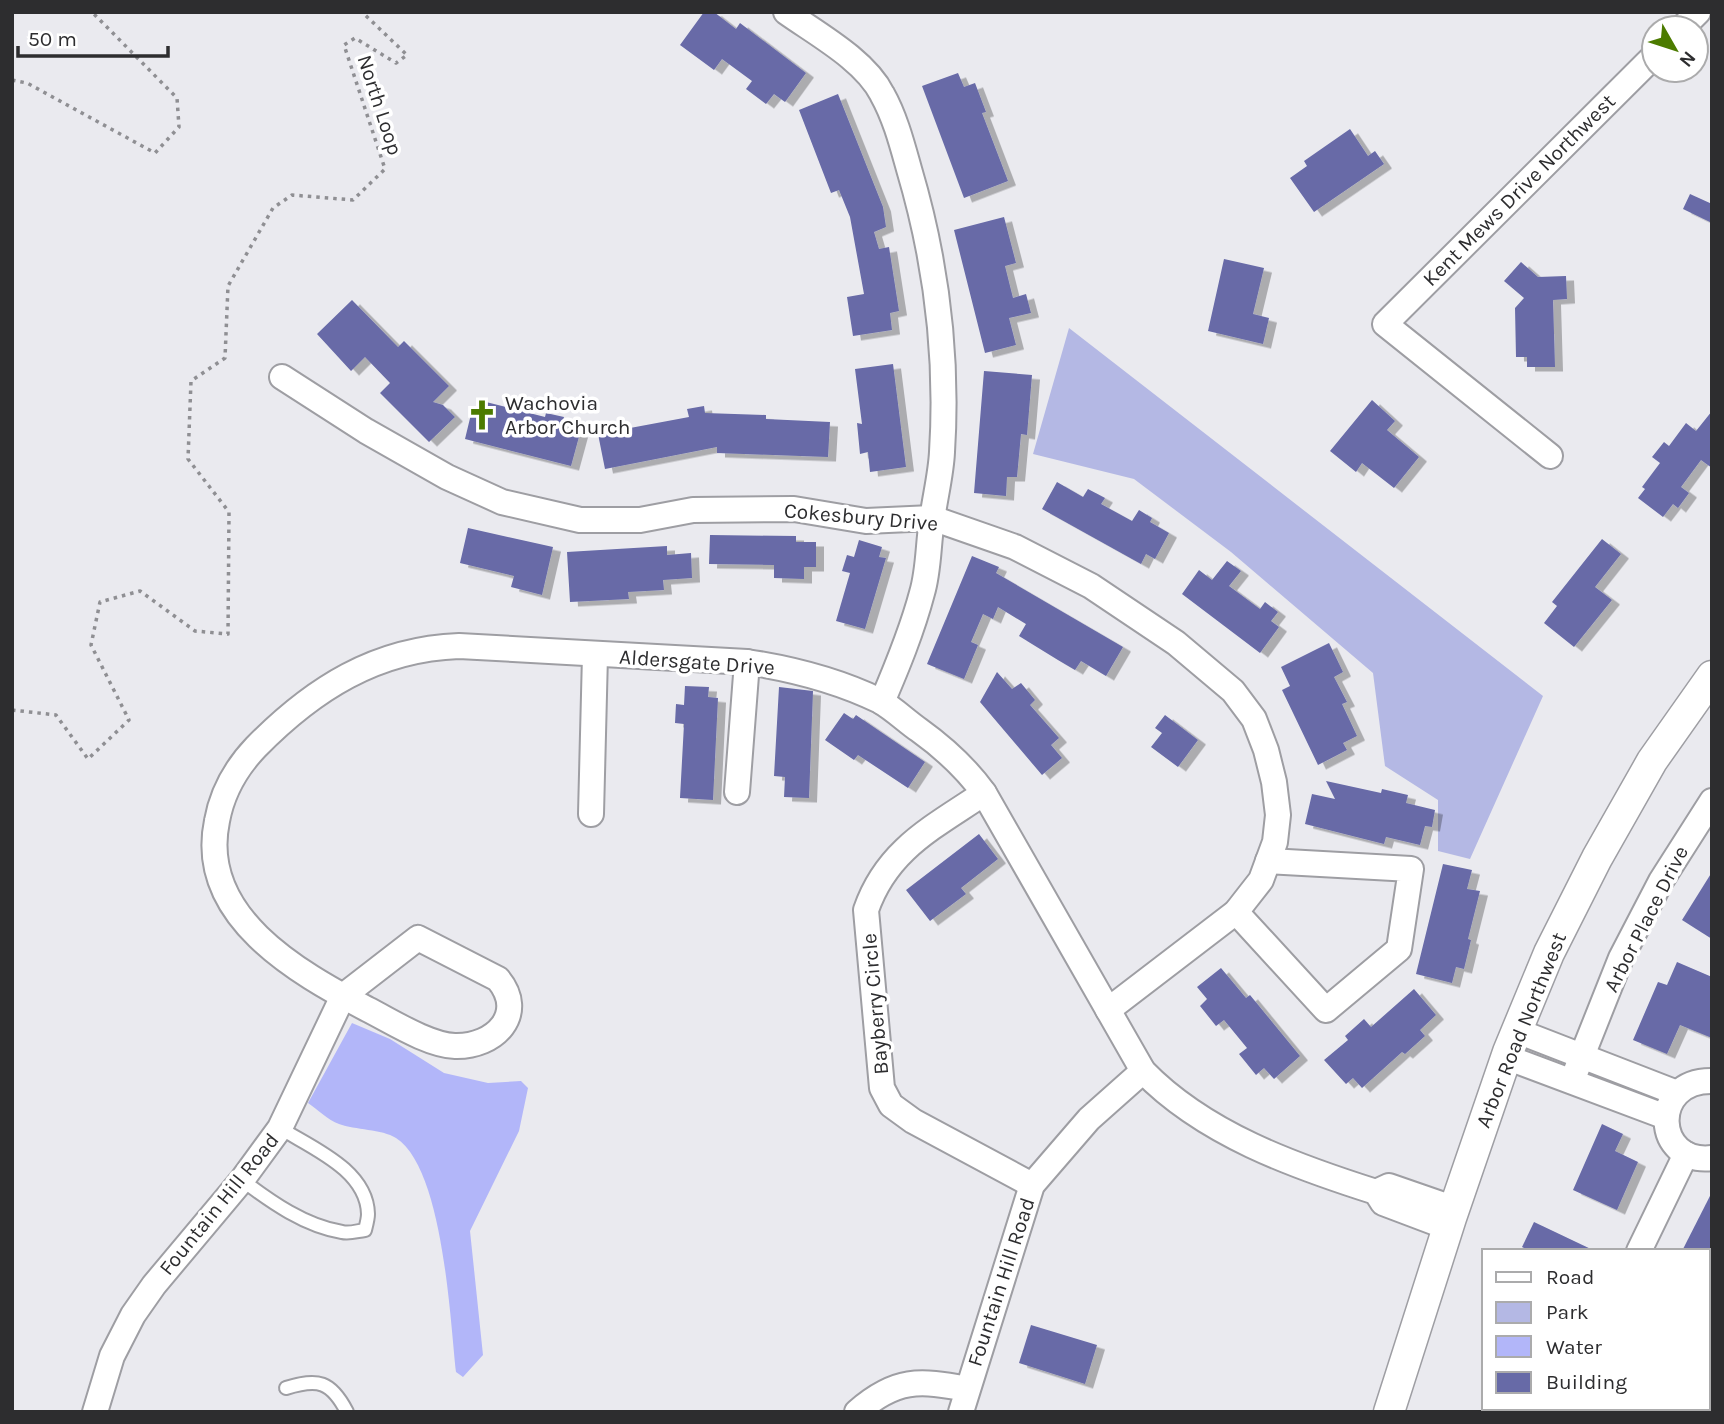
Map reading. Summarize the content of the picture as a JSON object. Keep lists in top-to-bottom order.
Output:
{
  "streets": {
    "street": [
      "Kent Mews Drive Northwest",
      "Cokesbury Drive",
      "Aldersgate Drive",
      "Arbor Place Drive",
      "Bayberry Circle",
      "Arbor Road Northwest",
      "Fountain Hill Road"
    ],
    "path": ["North Loop"]
  },
  "crossings": [
    ["Cokesbury Drive", "Aldersgate Drive"],
    ["Aldersgate Drive", "Bayberry Circle"],
    ["Aldersgate Drive", "Arbor Road Northwest"],
    ["Aldersgate Drive", "Fountain Hill Road"],
    ["Bayberry Circle", "Fountain Hill Road"]
  ],
  "places": {
    "church": ["Wachovia Arbor Church"]
  },
  "legend": [
    "Road",
    "Park",
    "Water",
    "Building"
  ],
  "scale_bar": "50 m",
  "north": "bottom right"
}
